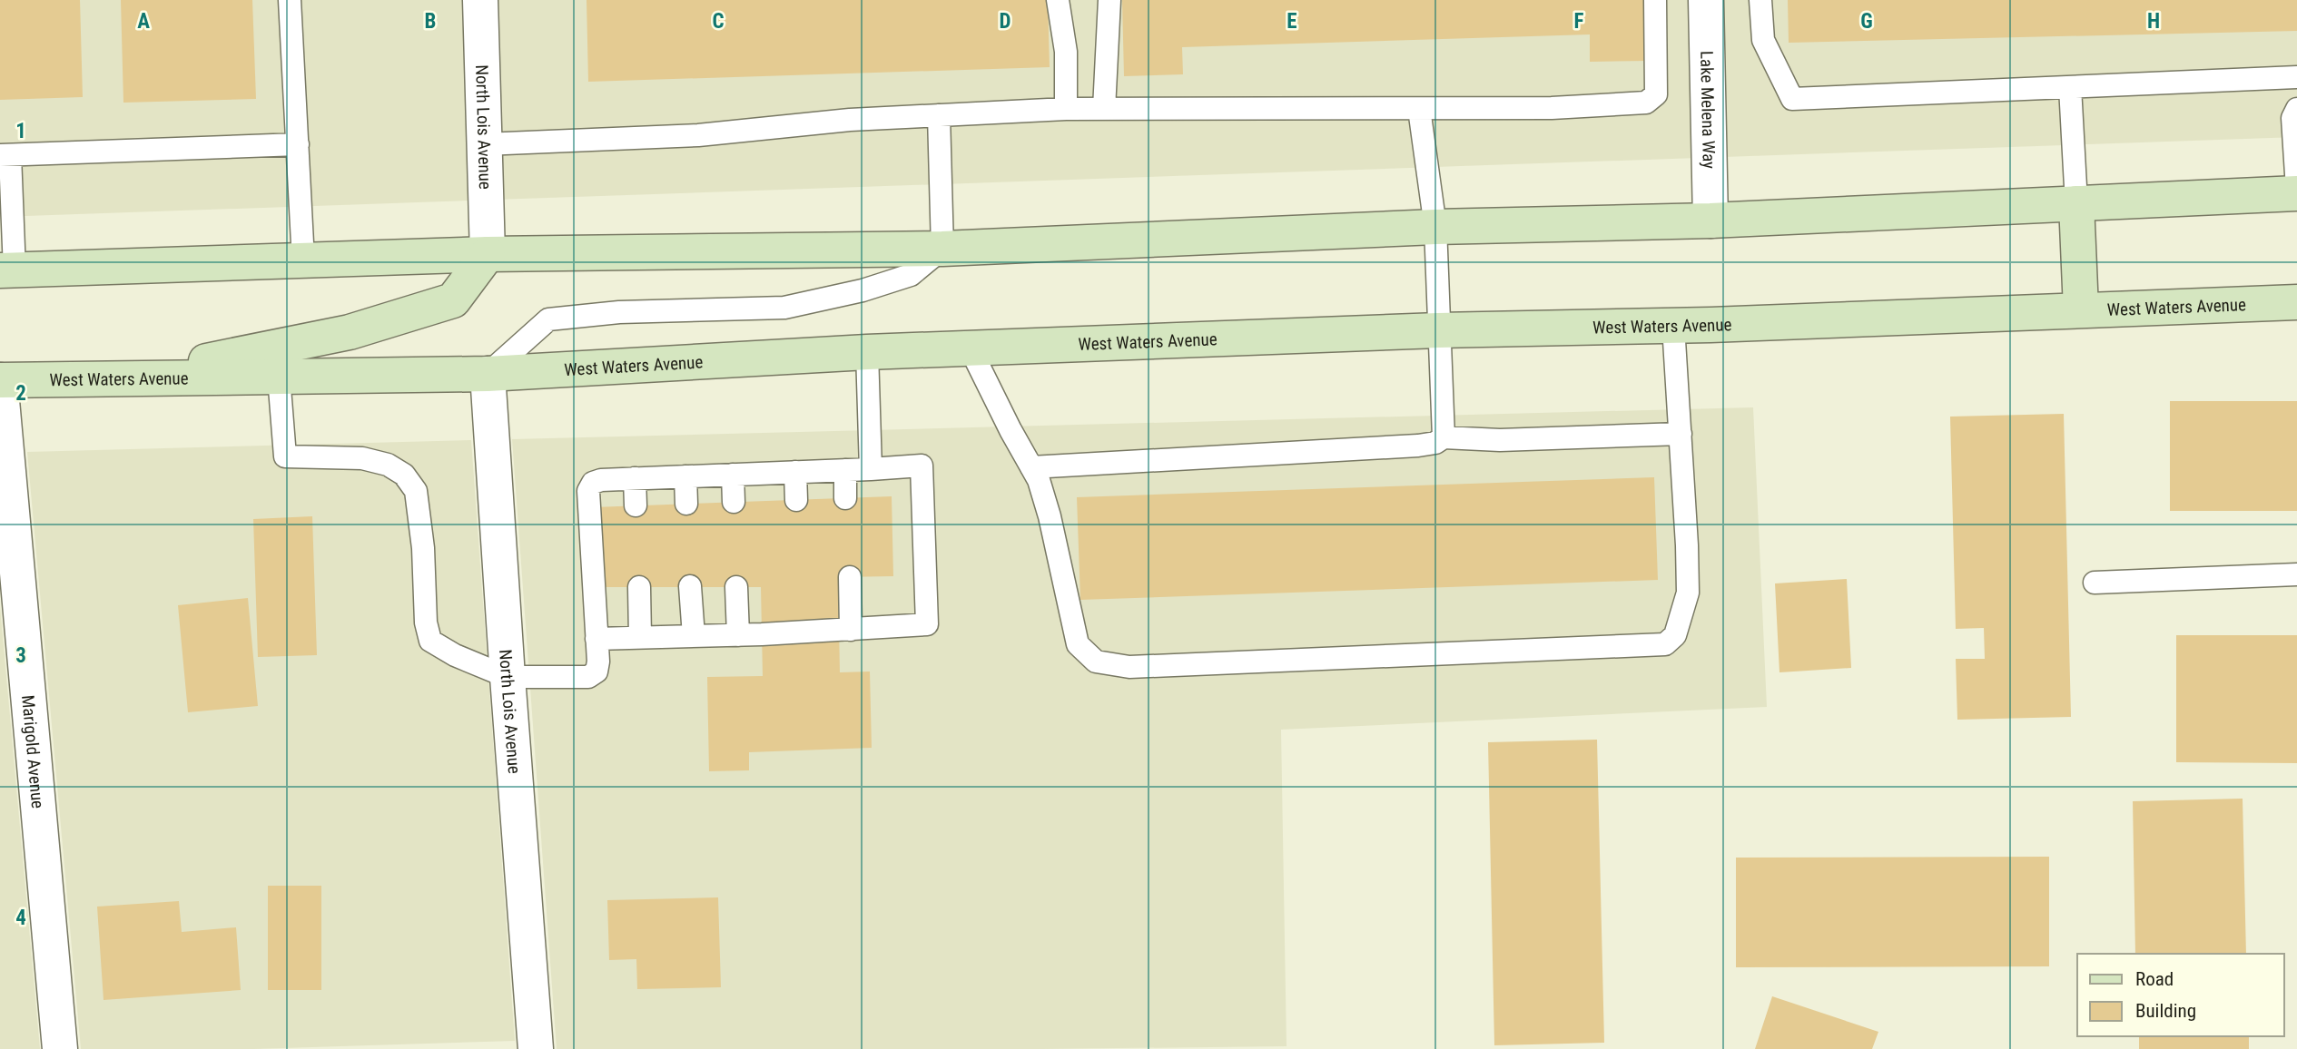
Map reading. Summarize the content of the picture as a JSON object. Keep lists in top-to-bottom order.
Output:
{
  "streets": {
    "main road": ["West Waters Avenue"],
    "street": ["Lake Melena Way", "North Lois Avenue", "Marigold Avenue"]
  },
  "crossings": [
    ["North Lois Avenue", "West Waters Avenue"],
    ["West Waters Avenue", "Marigold Avenue"]
  ],
  "legend": ["Road", "Building"],
  "grid": {
    "columns": [
      "A",
      "B",
      "C",
      "D",
      "E",
      "F",
      "G",
      "H"
    ],
    "rows": [
      "1",
      "2",
      "3",
      "4"
    ]
  }
}
